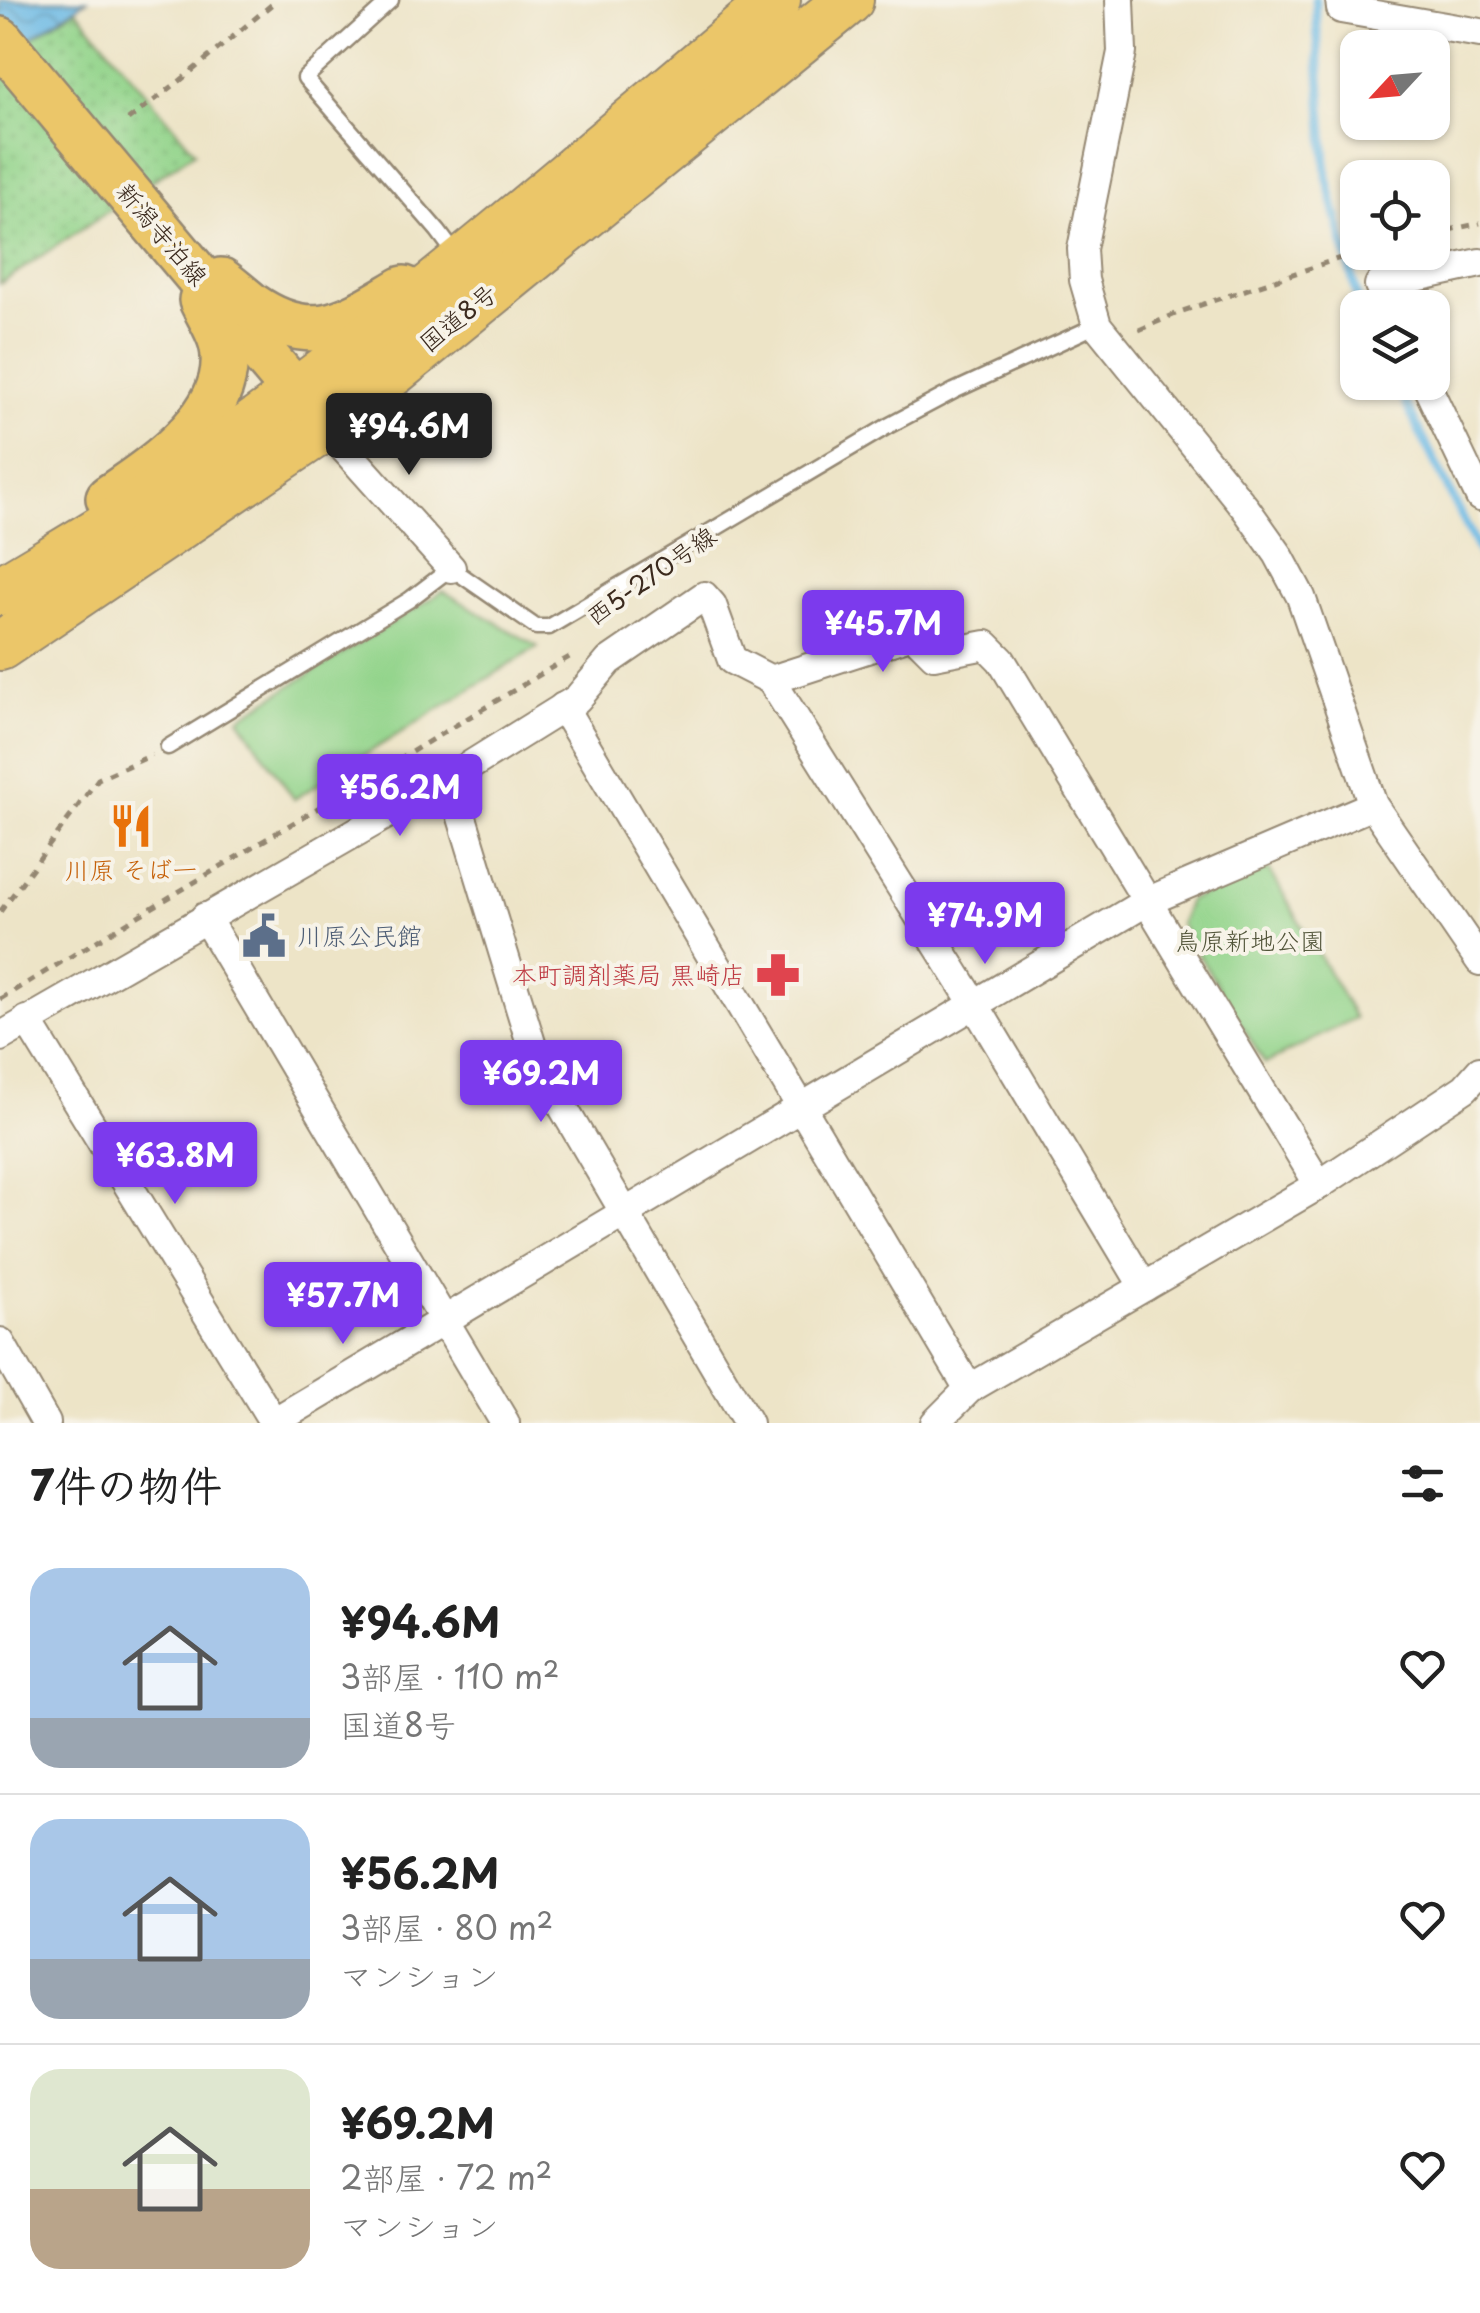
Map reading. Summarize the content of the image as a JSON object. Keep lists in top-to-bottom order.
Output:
{
  "streets": {
    "highway": ["国道8号"],
    "main road": ["新潟寺泊線"],
    "path": ["西5-270号線"]
  },
  "crossings": [
    ["新潟寺泊線", "国道8号"]
  ],
  "parks": ["鳥原新地公園"],
  "places": {
    "restaurant": ["川原 そば一"],
    "public building": ["川原公民館"],
    "pharmacy": ["本町調剤薬局 黒崎店"]
  },
  "north": "bottom left",
  "page": {
    "price": [
      "¥94.6M",
      "¥45.7M",
      "¥56.2M",
      "¥74.9M",
      "¥69.2M",
      "¥63.8M",
      "¥57.7M"
    ],
    "heading": "7件の物件",
    "list": [
      {
        "name": "¥94.6M",
        "note": "3部屋 · 110 m² · 国道8号"
      },
      {
        "name": "¥56.2M",
        "note": "3部屋 · 80 m² · マンション"
      },
      {
        "name": "¥69.2M",
        "note": "2部屋 · 72 m² · マンション"
      }
    ]
  }
}
